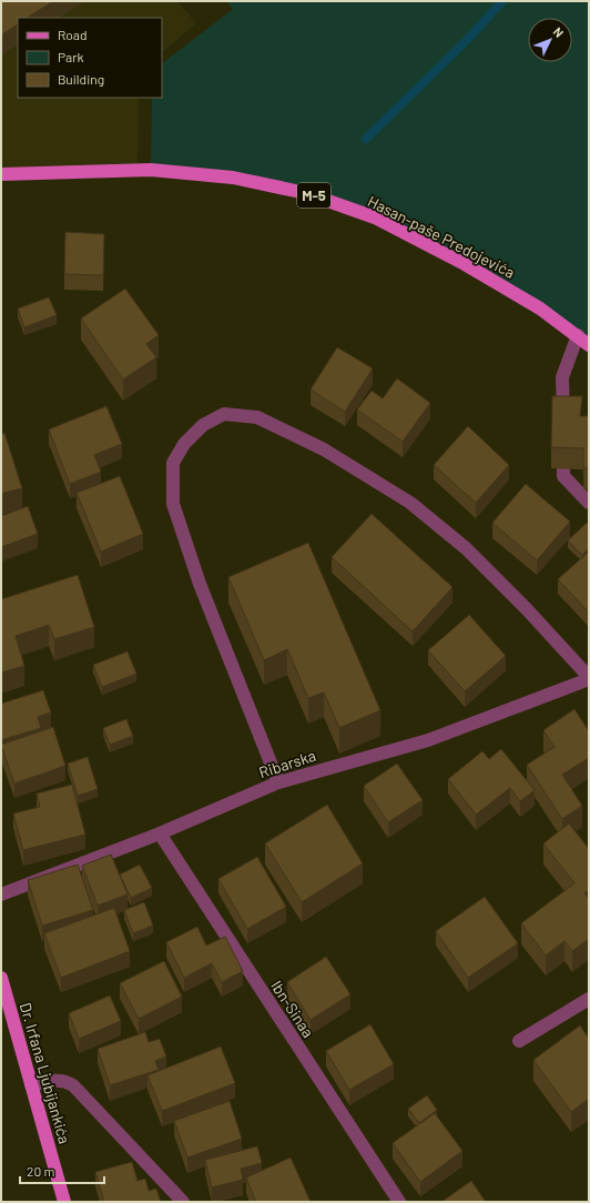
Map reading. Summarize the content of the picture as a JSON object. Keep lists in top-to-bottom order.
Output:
{
  "streets": {
    "main road": ["M-5", "Hasan-paše Predojevića", "Dr. Irfana Ljubijankića"],
    "street": ["Ribarska", "Ibn-Sinaa"]
  },
  "crossings": [
    ["Ribarska", "Ibn-Sinaa"]
  ],
  "legend": ["Road", "Park", "Building"],
  "scale_bar": "20 m",
  "north": "top right"
}
